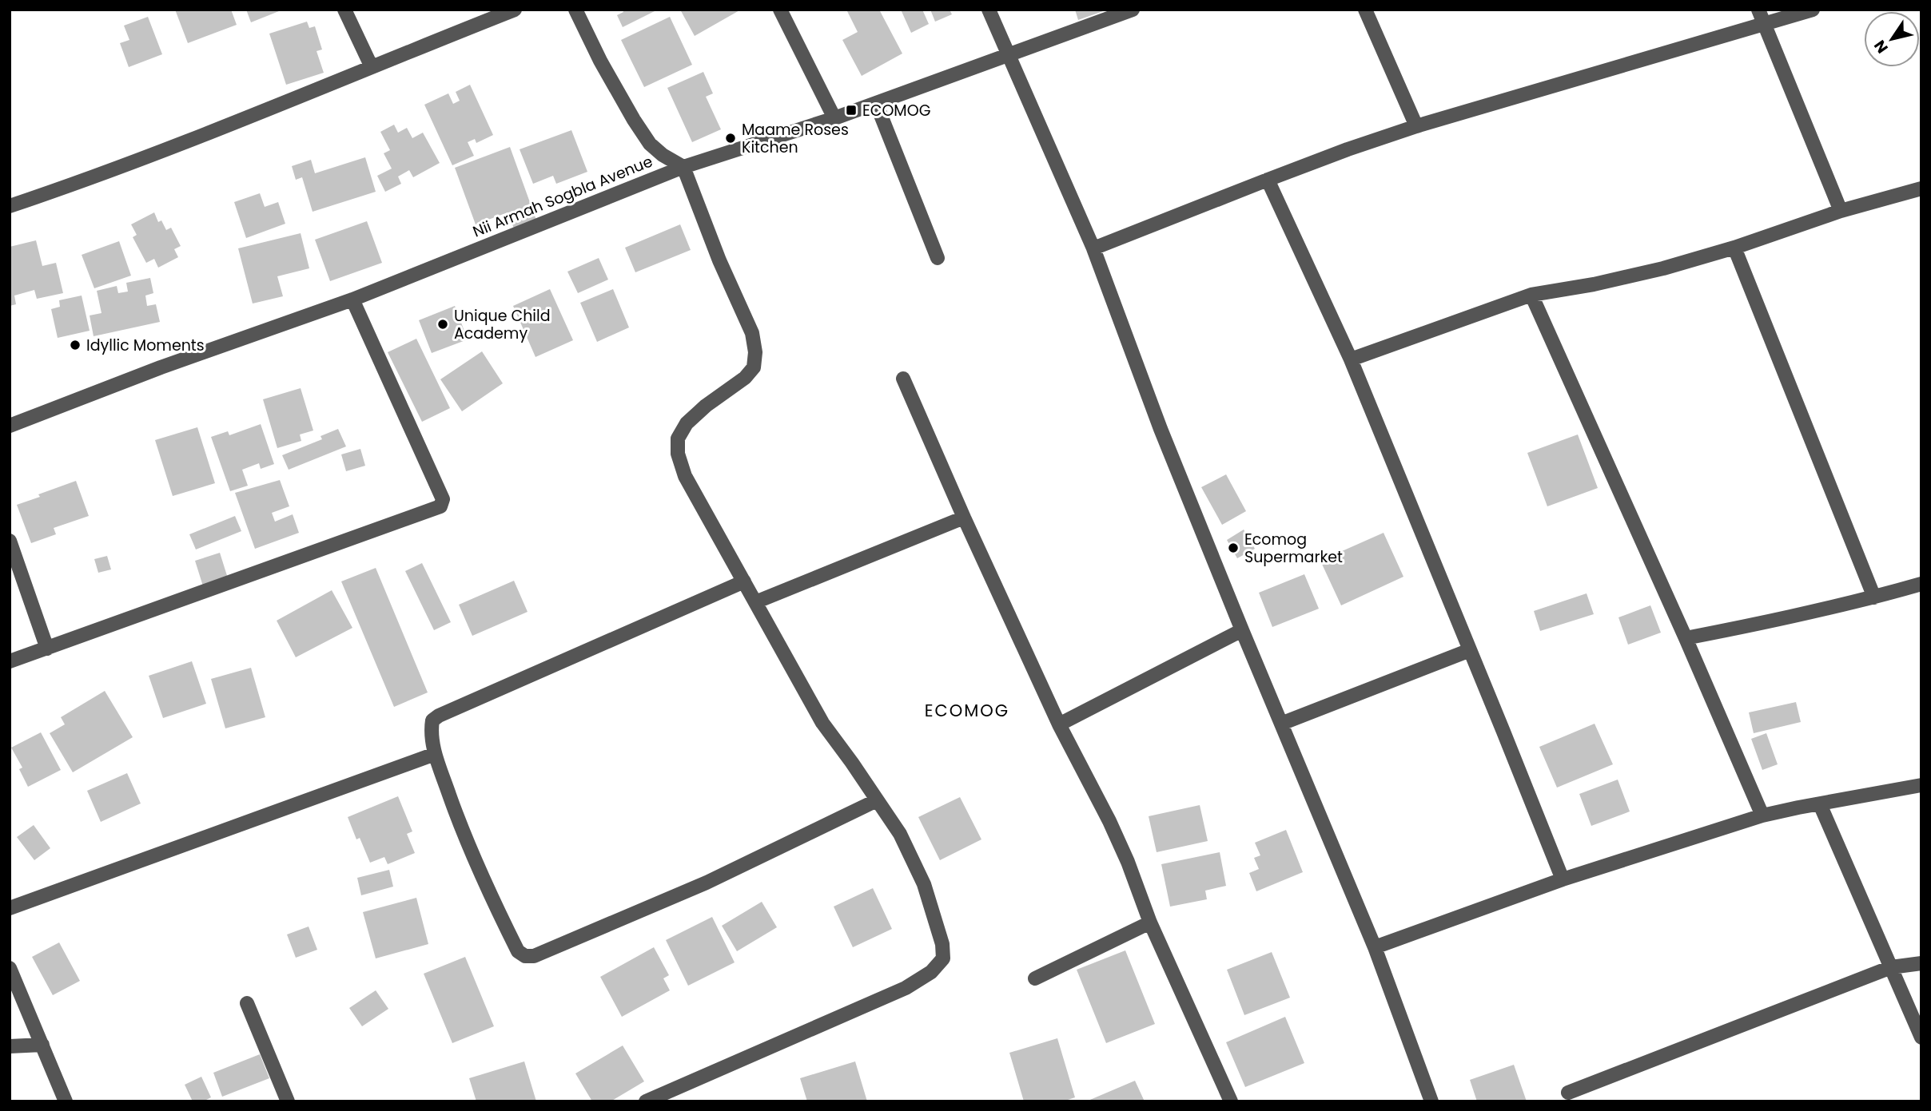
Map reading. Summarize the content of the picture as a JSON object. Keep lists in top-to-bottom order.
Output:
{
  "streets": {
    "street": ["Nii Armah Sogbla Avenue"]
  },
  "districts": ["ECOMOG"],
  "places": {
    "transit": ["ECOMOG"],
    "other": [
      "Maame Roses Kitchen",
      "Unique Child Academy",
      "Idyllic Moments",
      "Ecomog Supermarket"
    ]
  },
  "north": "bottom left"
}
